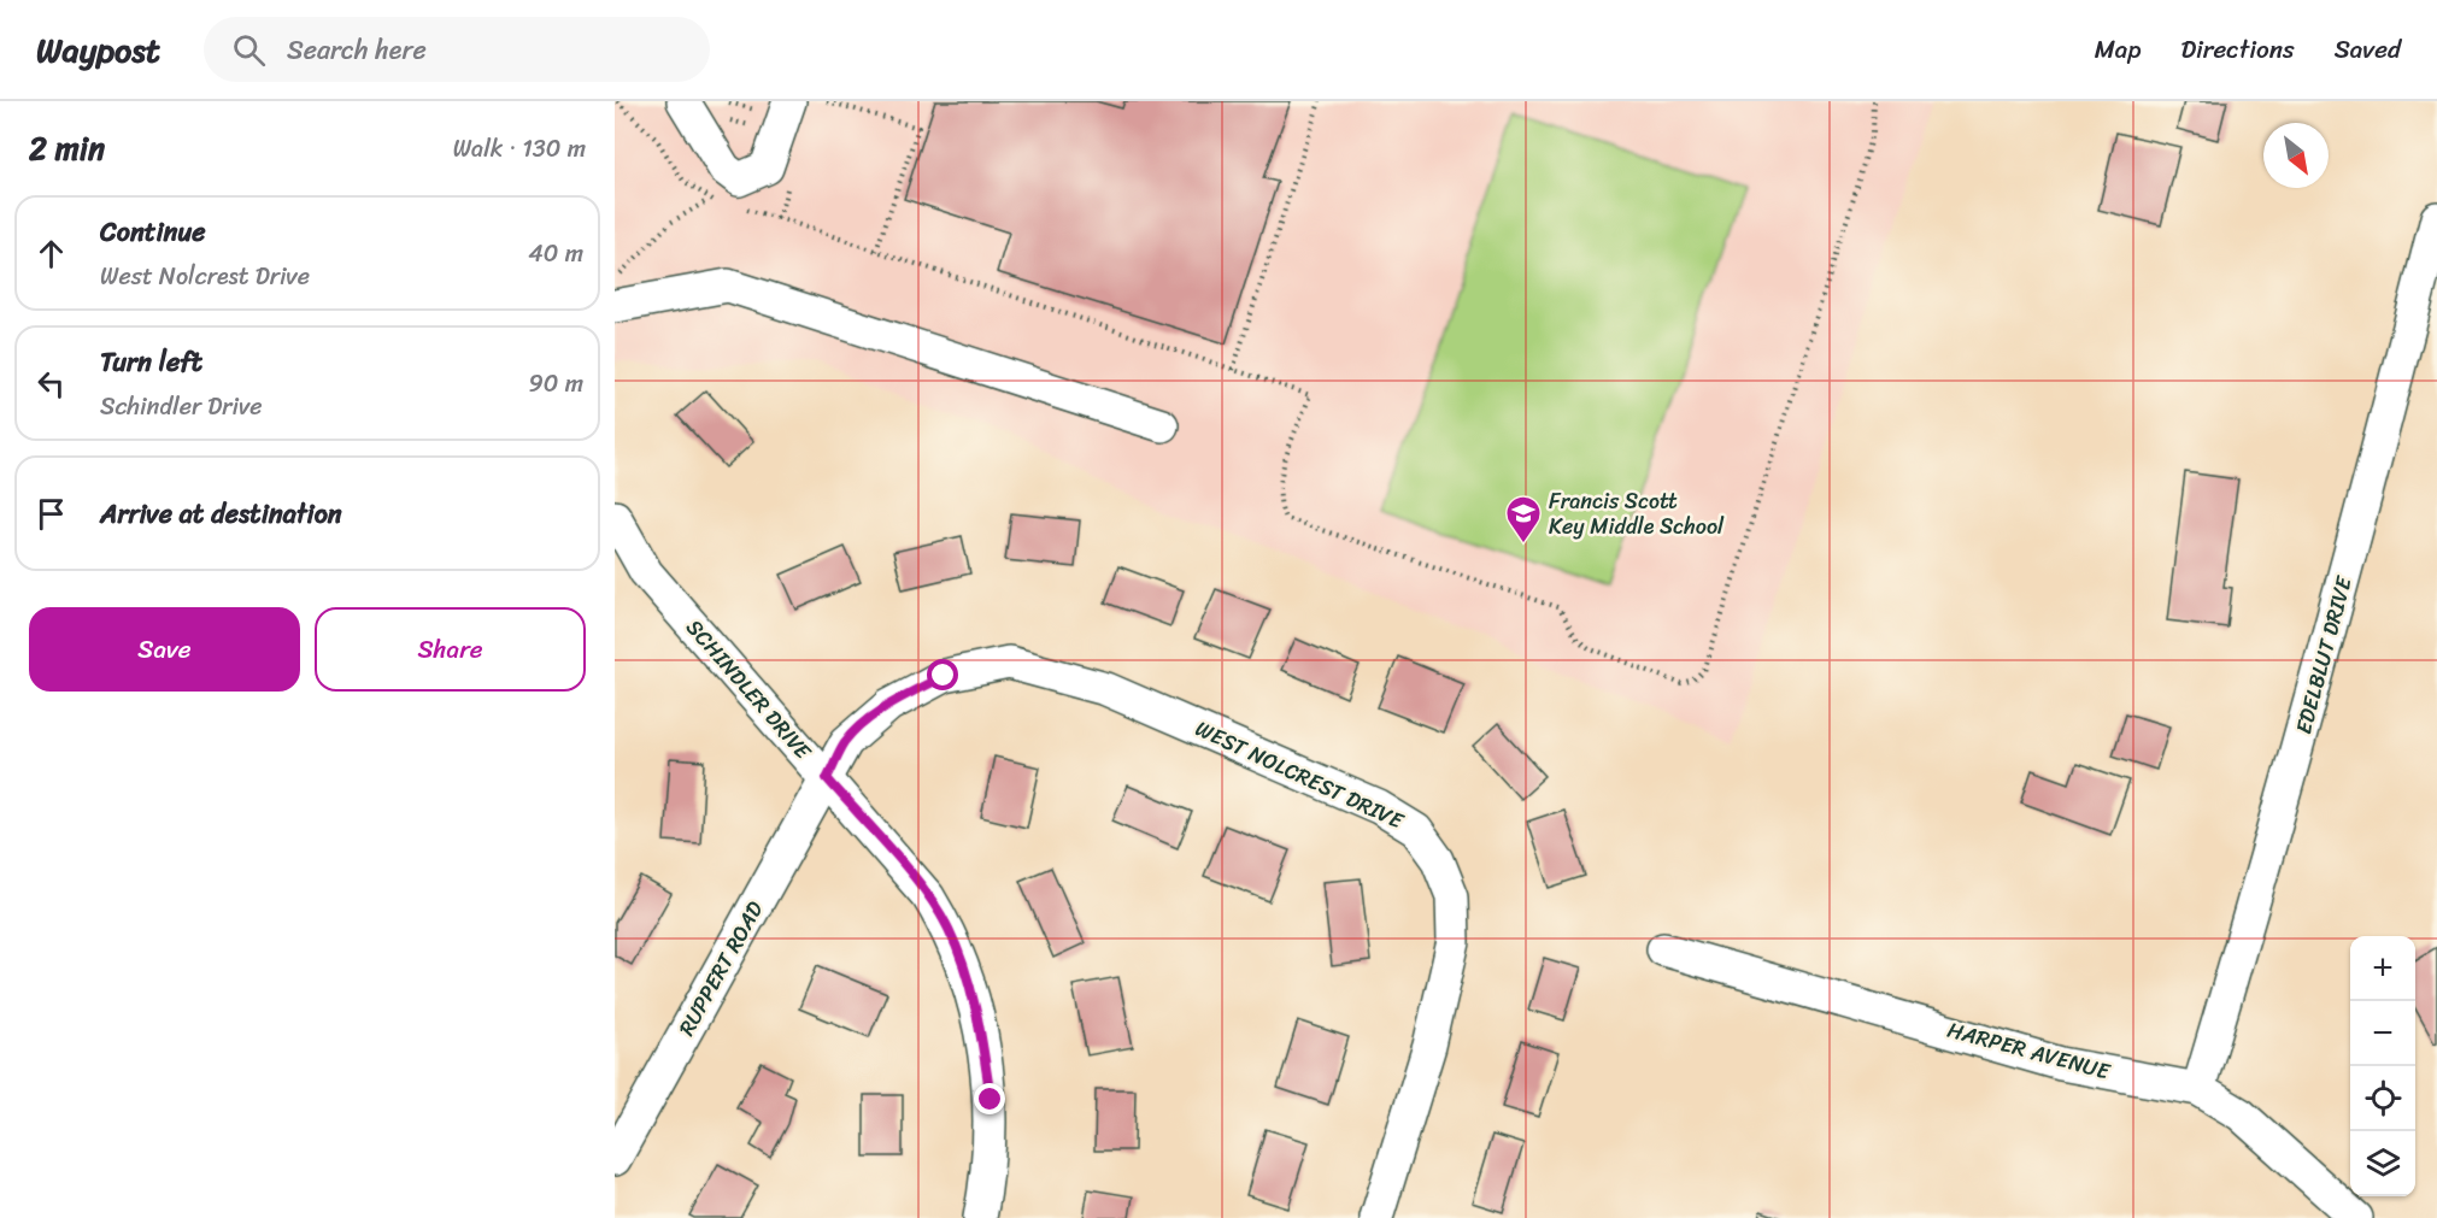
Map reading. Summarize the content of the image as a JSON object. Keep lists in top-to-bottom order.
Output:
{
  "streets": {
    "street": [
      "EDELBLUT DRIVE",
      "SCHINDLER DRIVE",
      "WEST NOLCREST DRIVE",
      "RUPPERT ROAD",
      "HARPER AVENUE"
    ]
  },
  "crossings": [
    ["EDELBLUT DRIVE", "HARPER AVENUE"],
    ["SCHINDLER DRIVE", "WEST NOLCREST DRIVE"],
    ["SCHINDLER DRIVE", "RUPPERT ROAD"],
    ["WEST NOLCREST DRIVE", "RUPPERT ROAD"]
  ],
  "places": {
    "school or university": ["Francis Scott Key Middle School"]
  },
  "north": "bottom right",
  "page": {
    "header": "Waypost",
    "search": "Search here",
    "nav": ["Map", "Directions", "Saved"],
    "heading": ["2 min", "Walk · 130 m"],
    "list": [
      ["Continue", "West Nolcrest Drive", "40 m"],
      ["Turn left", "Schindler Drive", "90 m"],
      "Arrive at destination"
    ],
    "buttons": ["Save", "Share"],
    "map_buttons": ["+", "−"]
  }
}
